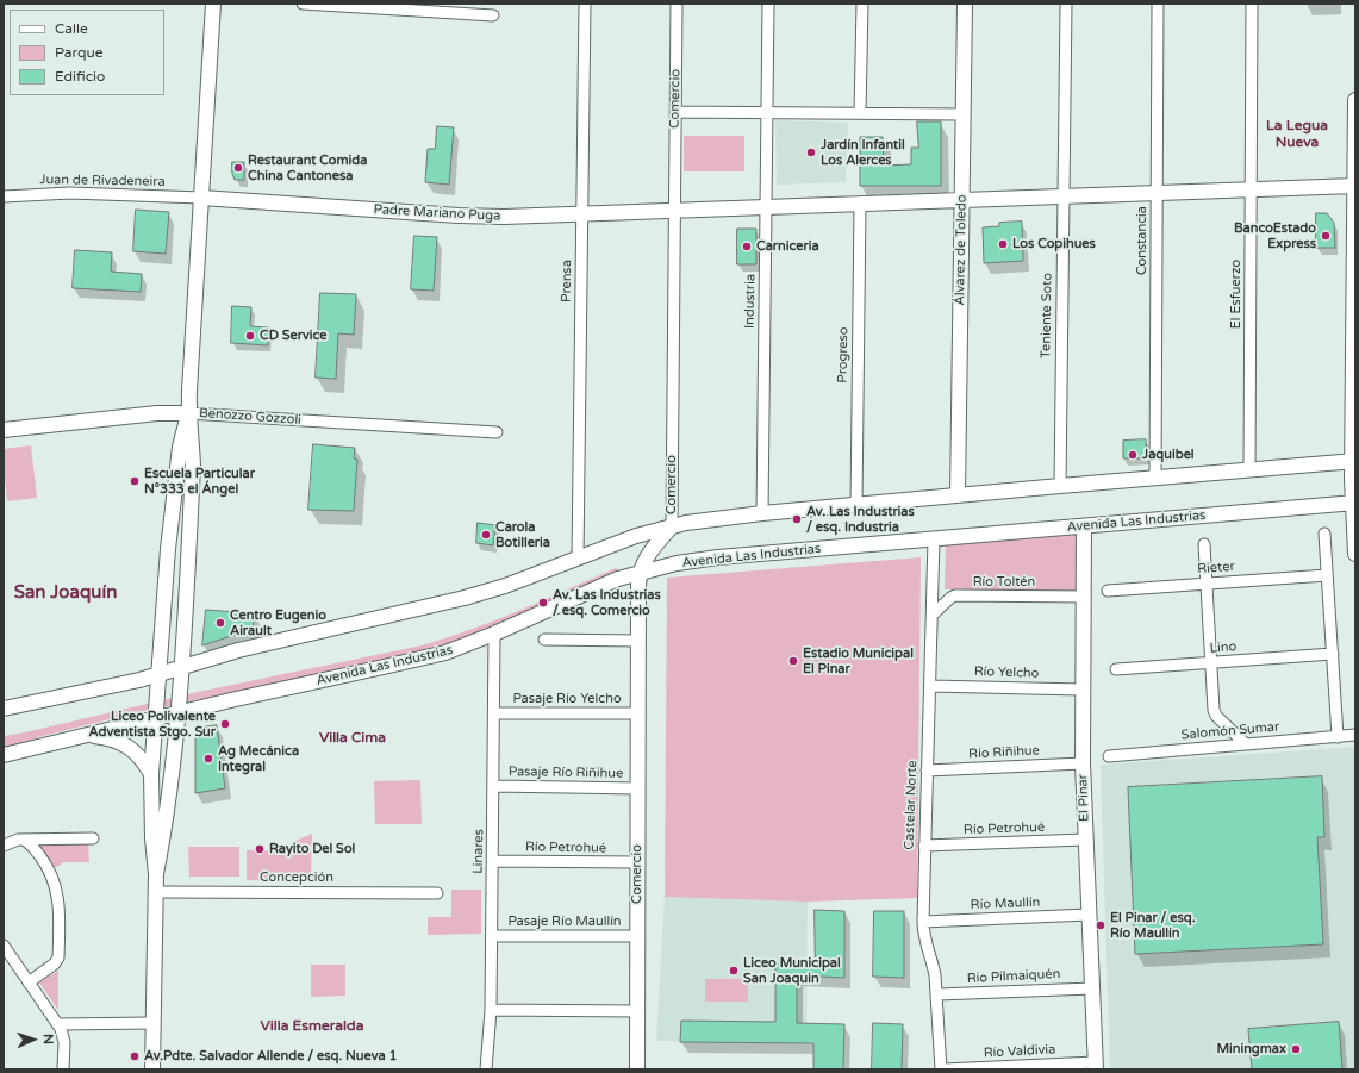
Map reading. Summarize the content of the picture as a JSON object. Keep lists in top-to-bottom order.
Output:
{
  "streets": {
    "main road": [
      "Comercio",
      "Padre Mariano Puga",
      "Álvarez de Toledo",
      "Benozzo Gozzoli",
      "Avenida Las Industrias",
      "El Pinar"
    ],
    "street": [
      "Juan de Rivadeneira",
      "Constancia",
      "Prensa",
      "El Esfuerzo",
      "Industria",
      "Teniente Soto",
      "Progreso",
      "Rieter",
      "Río Toltén",
      "Lino",
      "Río Yelcho",
      "Pasaje Río Yelcho",
      "Salomón Sumar",
      "Río Riñihue",
      "Pasaje Río Riñihue",
      "Castelar Norte",
      "Río Petrohué",
      "Linares",
      "Concepción",
      "Río Maullín",
      "Pasaje Río Maullín",
      "Río Pilmaiquén",
      "Río Valdivia"
    ]
  },
  "crossings": [
    ["Comercio", "Padre Mariano Puga"],
    ["Comercio", "Avenida Las Industrias"],
    ["Comercio", "Pasaje Río Yelcho"],
    ["Comercio", "Pasaje Río Riñihue"],
    ["Comercio", "Río Petrohué"],
    ["Comercio", "Pasaje Río Maullín"],
    ["Juan de Rivadeneira", "Padre Mariano Puga"],
    ["Padre Mariano Puga", "Prensa"],
    ["Avenida Las Industrias", "El Pinar"],
    ["Avenida Las Industrias", "Castelar Norte"],
    ["Avenida Las Industrias", "Linares"],
    ["Río Toltén", "El Pinar"],
    ["Río Toltén", "Castelar Norte"],
    ["Río Yelcho", "El Pinar"],
    ["Río Yelcho", "Castelar Norte"],
    ["Pasaje Río Yelcho", "Linares"],
    ["Río Riñihue", "El Pinar"],
    ["Río Riñihue", "Castelar Norte"],
    ["Pasaje Río Riñihue", "Linares"],
    ["El Pinar", "Río Petrohué"],
    ["El Pinar", "Río Maullín"],
    ["El Pinar", "Río Pilmaiquén"],
    ["El Pinar", "Río Valdivia"],
    ["Castelar Norte", "Río Petrohué"],
    ["Castelar Norte", "Río Maullín"],
    ["Castelar Norte", "Río Pilmaiquén"],
    ["Río Petrohué", "Linares"],
    ["Linares", "Pasaje Río Maullín"]
  ],
  "districts": [
    "La Legua Nueva",
    "San Joaquín",
    "Villa Cima",
    "Villa Esmeralda"
  ],
  "places": [
    "Jardín Infantil Los Alerces",
    "Restaurant Comida China Cantonesa",
    "BancoEstado Express",
    "Los Copihues",
    "Carniceria",
    "CD Service",
    "Jaquibel",
    "Escuela Particular N°333 el Ángel",
    "Av. Las Industrias / esq. Industria",
    "Carola Botilleria",
    "Av. Las Industrias / esq. Comercio",
    "Centro Eugenio Airault",
    "Estadio Municipal El Pinar",
    "Liceo Polivalente Adventista Stgo. Sur",
    "Ag Mecánica Integral",
    "Rayito Del Sol",
    "El Pinar / esq. Río Maullín",
    "Liceo Municipal San Joaquin",
    "Miningmax",
    "Av.Pdte. Salvador Allende / esq. Nueva 1"
  ],
  "legend": ["Calle", "Parque", "Edificio"],
  "north": "right"
}
